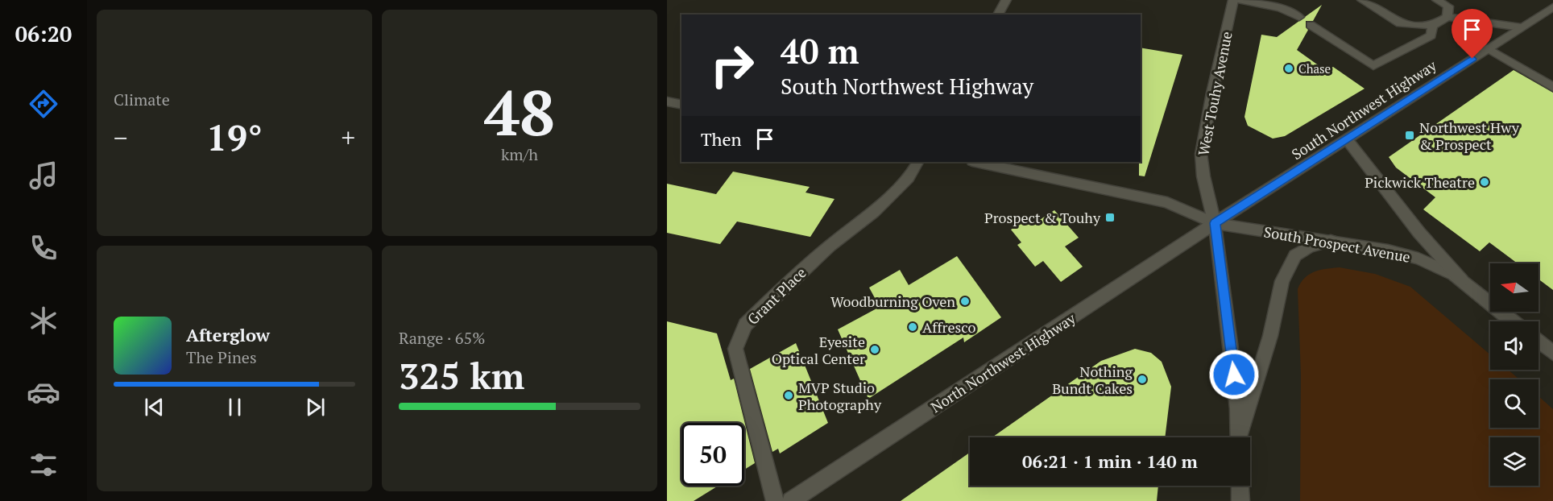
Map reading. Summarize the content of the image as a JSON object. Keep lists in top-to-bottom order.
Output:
{
  "streets": {
    "main road": [
      "West Touhy Avenue",
      "South Northwest Highway",
      "South Prospect Avenue",
      "Grant Place",
      "North Northwest Highway"
    ]
  },
  "crossings": [
    ["West Touhy Avenue", "South Northwest Highway"],
    ["West Touhy Avenue", "South Prospect Avenue"],
    ["West Touhy Avenue", "North Northwest Highway"],
    ["South Northwest Highway", "South Prospect Avenue"],
    ["South Northwest Highway", "North Northwest Highway"],
    ["South Prospect Avenue", "North Northwest Highway"]
  ],
  "places": {
    "other": [
      "Chase",
      "Pickwick Theatre",
      "Woodburning Oven",
      "Affresco",
      "Eyesite Optical Center",
      "Nothing Bundt Cakes",
      "MVP Studio Photography"
    ],
    "transit": ["Northwest Hwy & Prospect", "Prospect & Touhy"]
  },
  "north": "left",
  "page": {
    "tabs": "06:20",
    "tile": [
      "Climate",
      ["48", "km/h"],
      ["Range · 65%", "325 km"]
    ],
    "turn": ["40 m", "South Northwest Highway"],
    "then": "Then",
    "heat": ["−", "19°", "+"],
    "song": ["Afterglow", "The Pines"],
    "limit": "50",
    "trip": "06:21 · 1 min · 140 m"
  }
}
